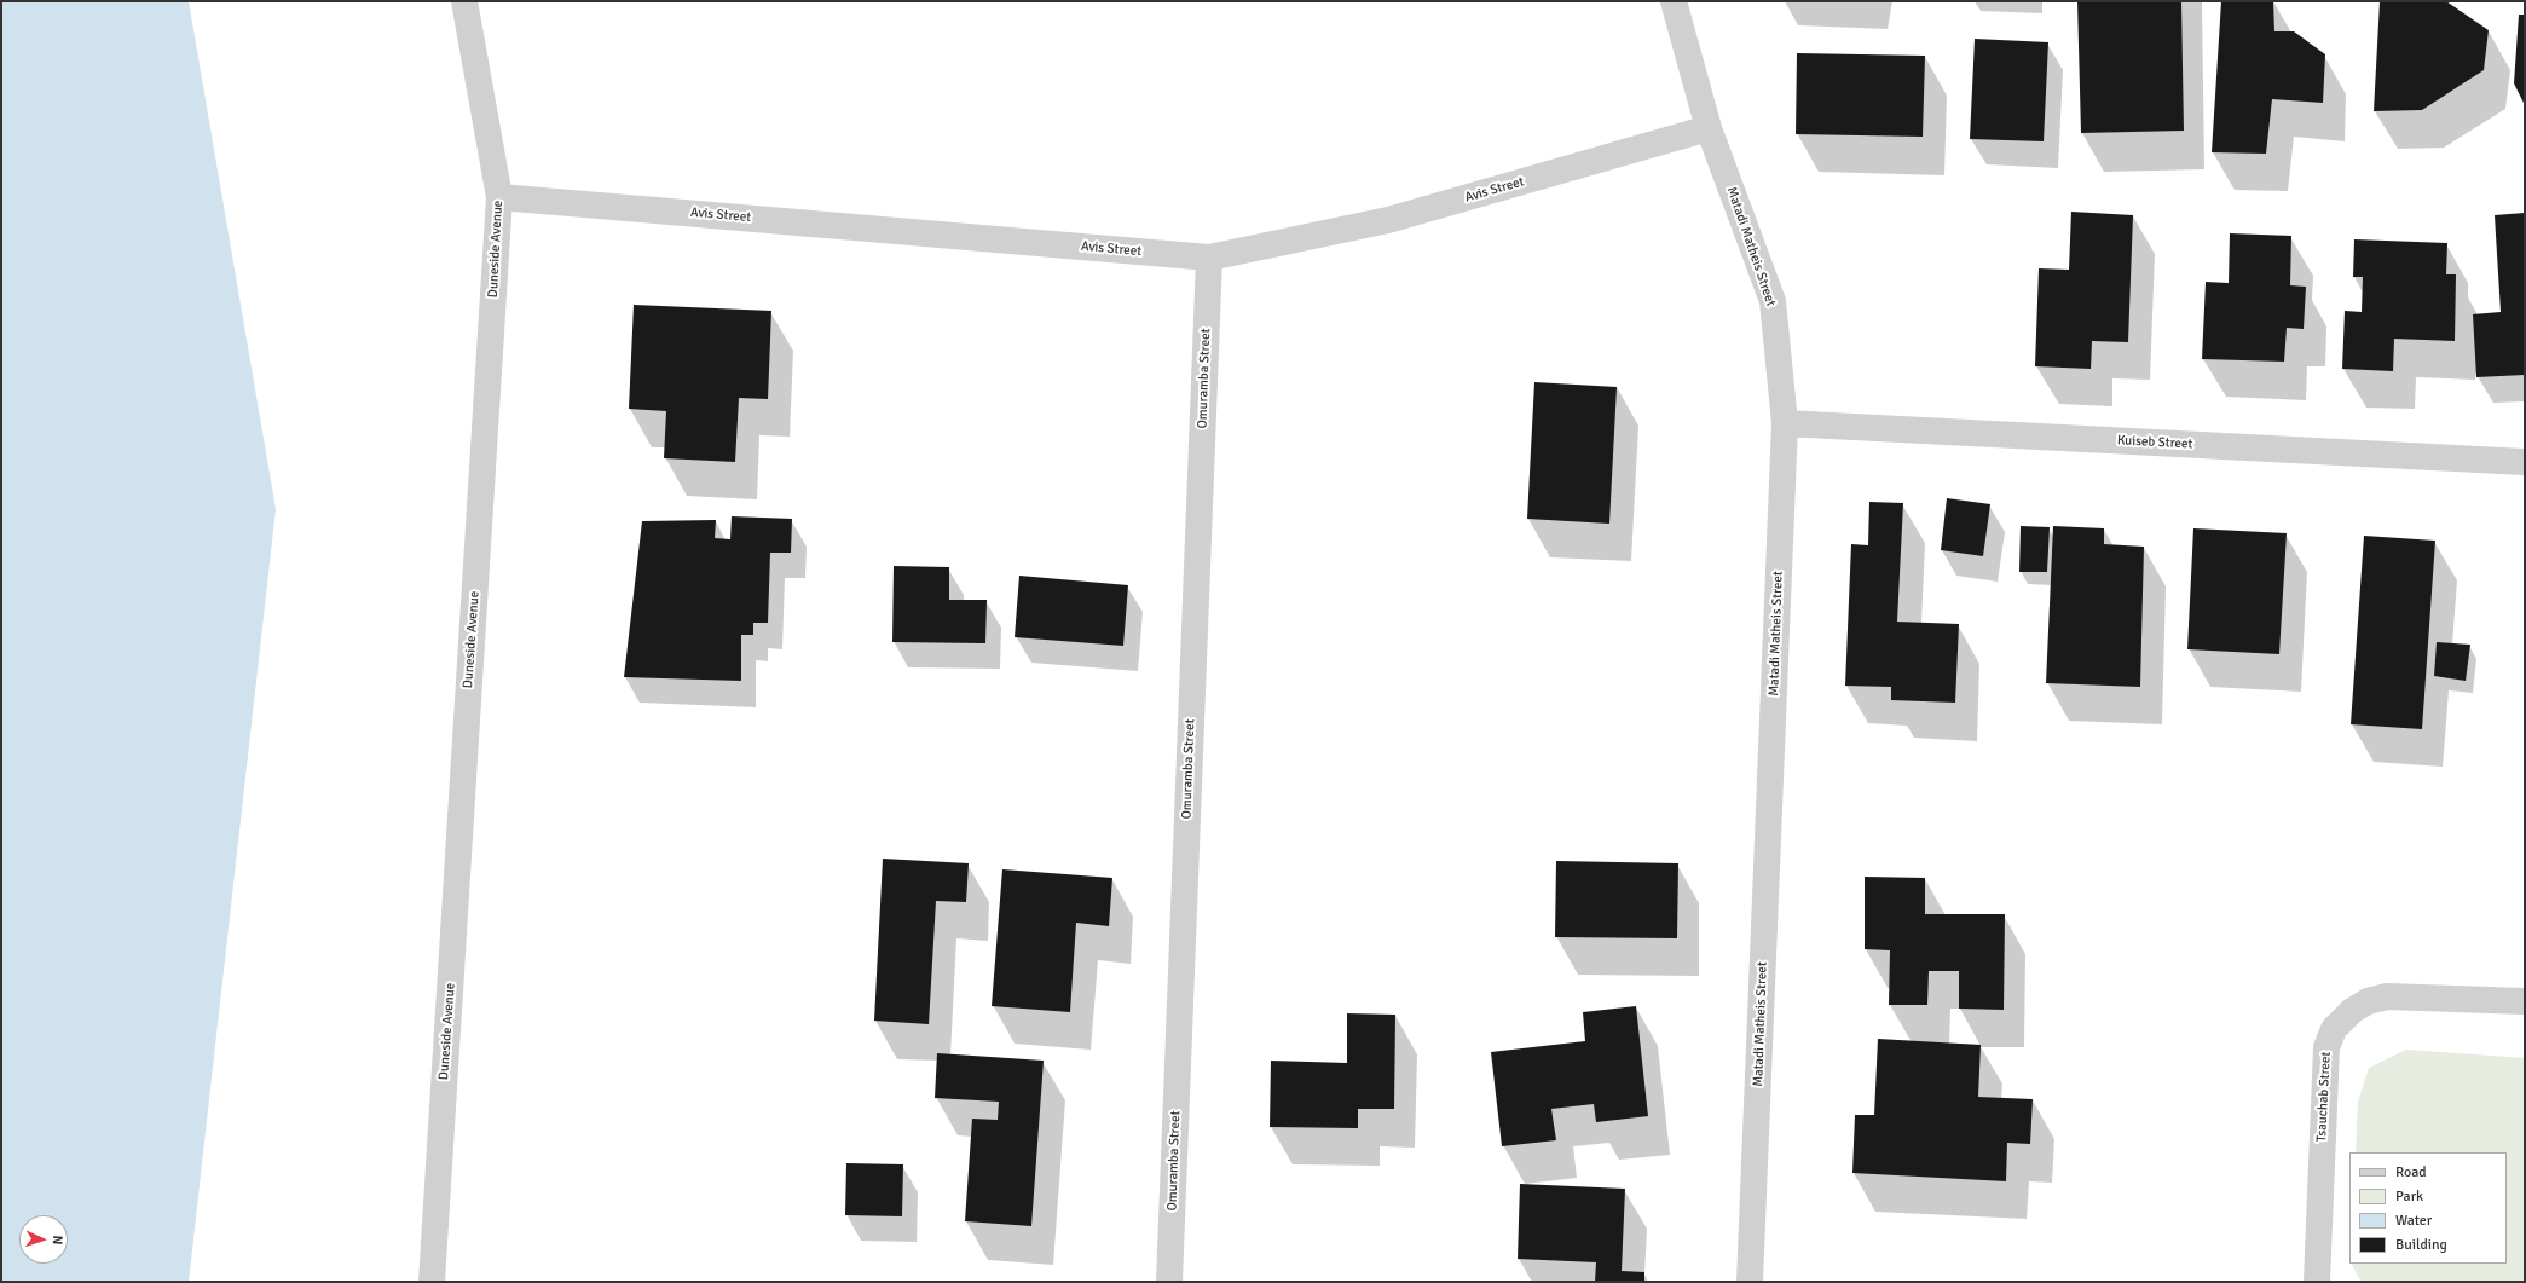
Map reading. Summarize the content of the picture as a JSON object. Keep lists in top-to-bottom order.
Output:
{
  "streets": {
    "street": [
      "Avis Street",
      "Matadi Matheis Street",
      "Duneside Avenue",
      "Omuramba Street",
      "Kuiseb Street",
      "Tsauchab Street"
    ]
  },
  "crossings": [
    ["Avis Street", "Matadi Matheis Street"],
    ["Avis Street", "Duneside Avenue"],
    ["Avis Street", "Omuramba Street"],
    ["Matadi Matheis Street", "Kuiseb Street"]
  ],
  "legend": [
    "Road",
    "Park",
    "Water",
    "Building"
  ],
  "north": "right"
}
